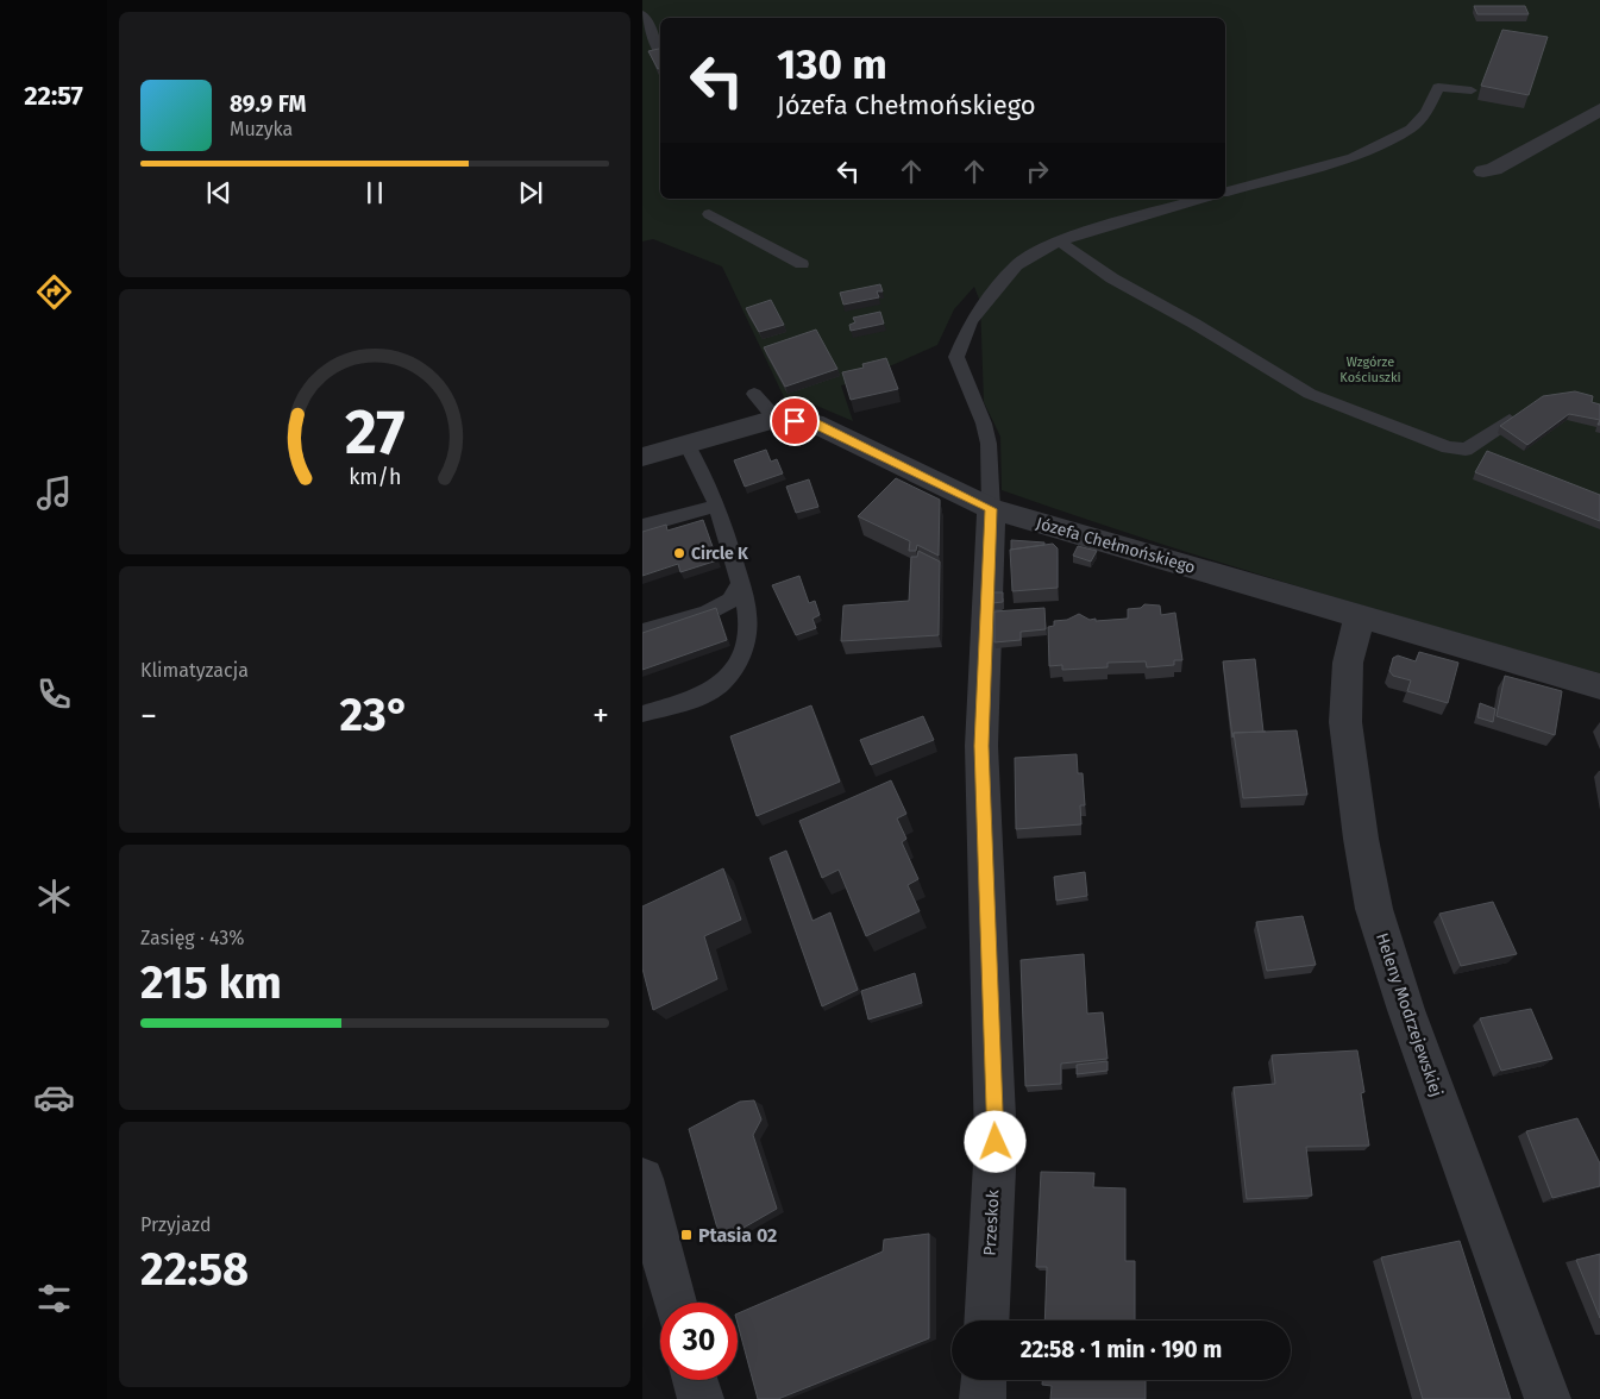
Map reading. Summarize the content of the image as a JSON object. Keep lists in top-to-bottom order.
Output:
{
  "streets": {
    "street": ["Józefa Chełmońskiego", "Heleny Modrzejewskiej", "Przeskok"]
  },
  "crossings": [
    ["Józefa Chełmońskiego", "Heleny Modrzejewskiej"],
    ["Józefa Chełmońskiego", "Przeskok"]
  ],
  "parks": ["Wzgórze Kościuszki"],
  "places": {
    "other": ["Circle K"],
    "transit": ["Ptasia 02"]
  },
  "page": {
    "tabs": "22:57",
    "turn": ["130 m", "Józefa Chełmońskiego"],
    "song": ["89.9 FM", "Muzyka"],
    "tile": [
      "Klimatyzacja",
      ["Zasięg · 43%", "215 km"],
      ["Przyjazd", "22:58"]
    ],
    "heat": ["−", "23°", "+"],
    "limit": "30",
    "trip": "22:58 · 1 min · 190 m",
    "gauge": ["27", "km/h"]
  }
}
